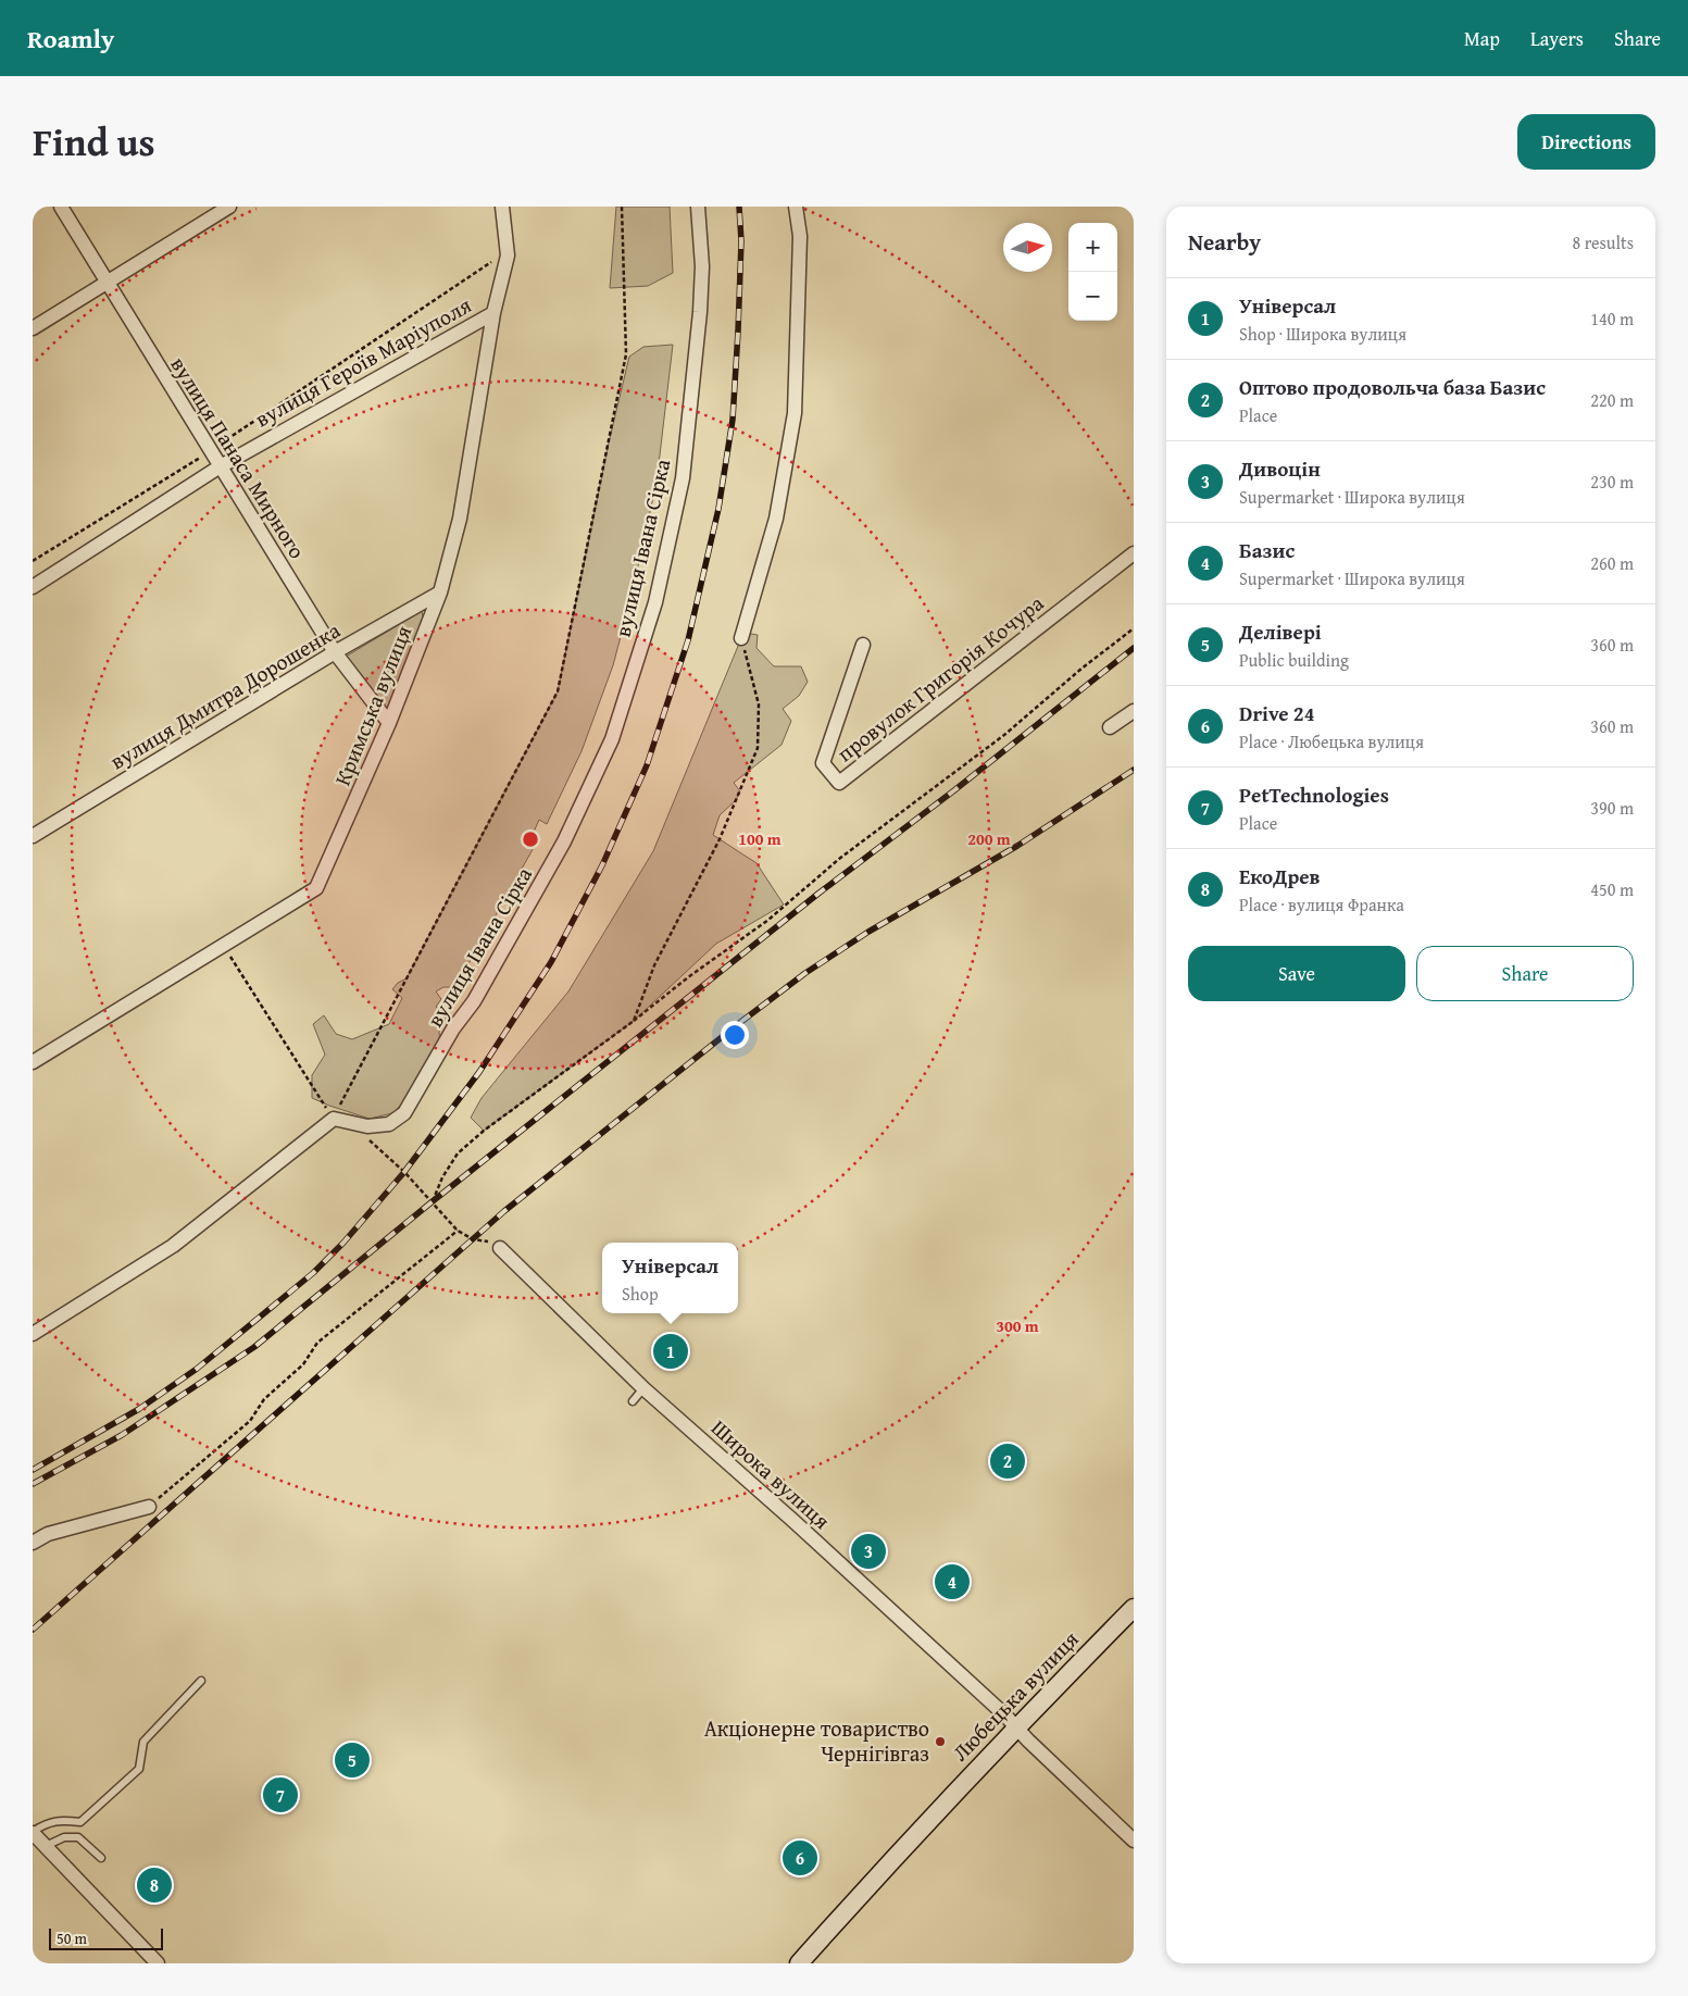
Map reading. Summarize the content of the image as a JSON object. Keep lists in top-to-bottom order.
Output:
{
  "streets": {
    "main road": ["Любецька вулиця"],
    "street": [
      "вулиця Героїв Маріуполя",
      "вулиця Панаса Мирного",
      "вулиця Івана Сірка",
      "провулок Григорія Кочура",
      "вулиця Дмитра Дорошенка",
      "Кримська вулиця",
      "Широка вулиця"
    ]
  },
  "crossings": [
    ["вулиця Героїв Маріуполя", "вулиця Панаса Мирного"],
    ["вулиця Героїв Маріуполя", "Кримська вулиця"],
    ["вулиця Панаса Мирного", "вулиця Дмитра Дорошенка"],
    ["вулиця Панаса Мирного", "Кримська вулиця"],
    ["вулиця Дмитра Дорошенка", "Кримська вулиця"],
    ["Широка вулиця", "Любецька вулиця"]
  ],
  "places": ["Акціонерне товариство Чернігівгаз"],
  "scale_bar": "50 m",
  "north": "right",
  "page": {
    "header": "Roamly",
    "nav": ["Map", "Layers", "Share"],
    "title": "Find us",
    "buttons": [
      "Directions",
      ["Save", "Share"]
    ],
    "heading": ["Nearby", "8 results"],
    "map_buttons": ["+", "−"],
    "list": [
      {
        "mark": "1",
        "name": "Універсал",
        "note": "Shop · Широка вулиця",
        "value": "140 m"
      },
      {
        "mark": "2",
        "name": "Оптово продовольча база Базис",
        "note": "Place",
        "value": "220 m"
      },
      {
        "mark": "3",
        "name": "Дивоцін",
        "note": "Supermarket · Широка вулиця",
        "value": "230 m"
      },
      {
        "mark": "4",
        "name": "Базис",
        "note": "Supermarket · Широка вулиця",
        "value": "260 m"
      },
      {
        "mark": "5",
        "name": "Делівері",
        "note": "Public building",
        "value": "360 m"
      },
      {
        "mark": "6",
        "name": "Drive 24",
        "note": "Place · Любецька вулиця",
        "value": "360 m"
      },
      {
        "mark": "7",
        "name": "PetTechnologies",
        "note": "Place",
        "value": "390 m"
      },
      {
        "mark": "8",
        "name": "ЕкоДрев",
        "note": "Place · вулиця Франка",
        "value": "450 m"
      }
    ],
    "popup": ["Універсал", "Shop"],
    "pins": [
      "1",
      "2",
      "3",
      "4",
      "5",
      "7",
      "6",
      "8"
    ],
    "scale": "50 m"
  },
  "rings": ["100 m", "200 m", "300 m"]
}
